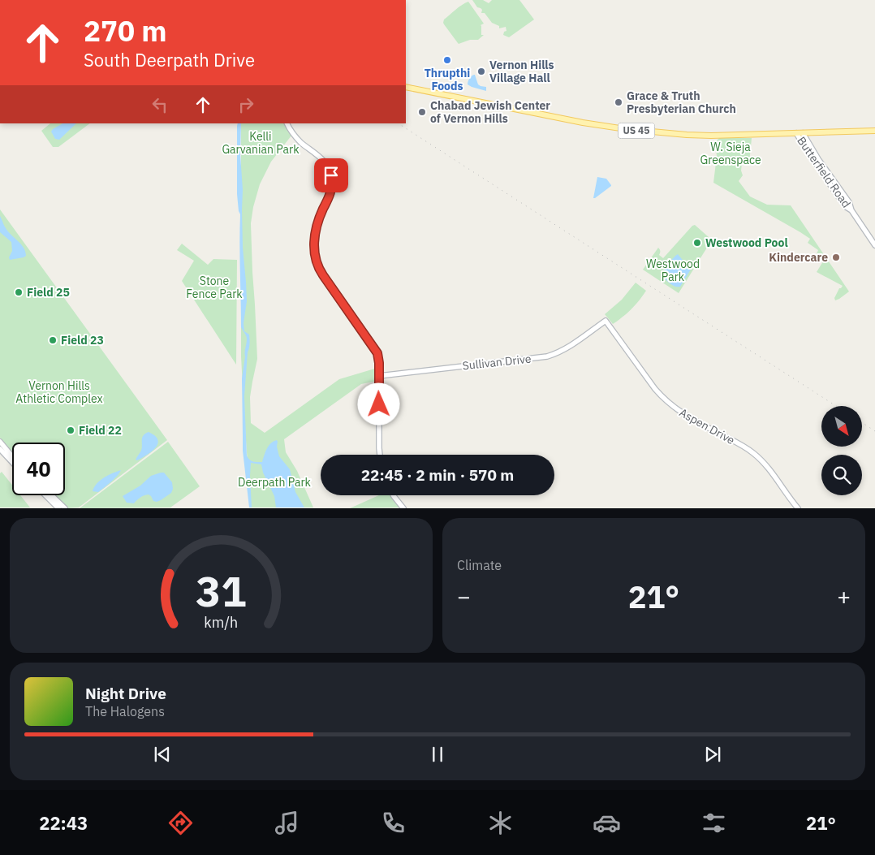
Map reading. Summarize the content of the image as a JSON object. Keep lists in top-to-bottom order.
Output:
{
  "streets": {
    "main road": ["US 45"],
    "street": ["Butterfield Road", "Sullivan Drive", "Aspen Drive"]
  },
  "crossings": [
    ["US 45", "Butterfield Road"],
    ["Sullivan Drive", "Aspen Drive"]
  ],
  "parks": [
    "Kelli Garvanian Park",
    "W. Sieja Greenspace",
    "Westwood Park",
    "Stone Fence Park",
    "Vernon Hills Athletic Complex",
    "Deerpath Park"
  ],
  "places": [
    "Thrupthi Foods",
    "Vernon Hills Village Hall",
    "Grace & Truth Presbyterian Church",
    "Chabad Jewish Center of Vernon Hills",
    "Westwood Pool",
    "Kindercare",
    "Field 25",
    "Field 23",
    "Field 22"
  ],
  "north": "bottom right",
  "page": {
    "turn": ["270 m", "South Deerpath Drive"],
    "limit": "40",
    "trip": "22:45 · 2 min · 570 m",
    "tile": "Climate",
    "heat": ["−", "21°", "+"],
    "song": ["Night Drive", "The Halogens"],
    "tabs": ["22:43", "21°"],
    "gauge": ["31", "km/h"]
  }
}
